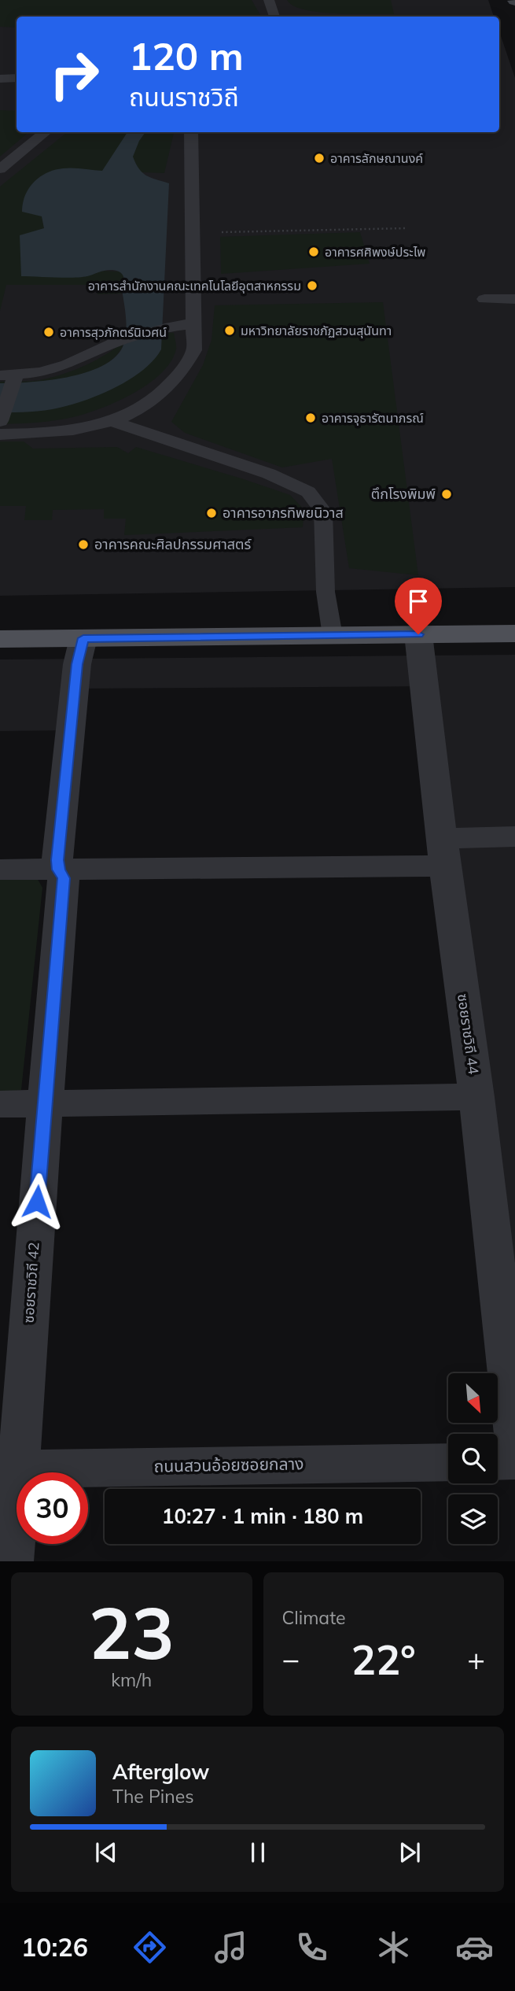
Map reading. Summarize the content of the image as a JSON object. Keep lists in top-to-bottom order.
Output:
{
  "streets": {
    "street": ["ซอยราชวิถี 44", "ซอยราชวิถี 42", "ถนนสวนอ้อยซอยกลาง"]
  },
  "crossings": [
    ["ซอยราชวิถี 42", "ถนนสวนอ้อยซอยกลาง"]
  ],
  "places": [
    "อาคารลักษณานงค์",
    "อาคารศศิพงษ์ประไพ",
    "อาคารสำนักงานคณะเทคโนโลยีอุตสาหกรรม",
    "มหาวิทยาลัยราชภัฏสวนสุนันทา",
    "อาคารสุวภักตร์นิเวศน์",
    "อาคารจุธารัตนาภรณ์",
    "ตึกโรงพิมพ์",
    "อาคารอาภรทิพยนิวาส",
    "อาคารคณะศิลปกรรมศาสตร์"
  ],
  "north": "bottom right",
  "page": {
    "turn": ["120 m", "ถนนราชวิถี"],
    "limit": "30",
    "trip": "10:27 · 1 min · 180 m",
    "tile": [
      ["23", "km/h"],
      "Climate"
    ],
    "heat": ["−", "22°", "+"],
    "song": ["Afterglow", "The Pines"],
    "tabs": "10:26"
  }
}
